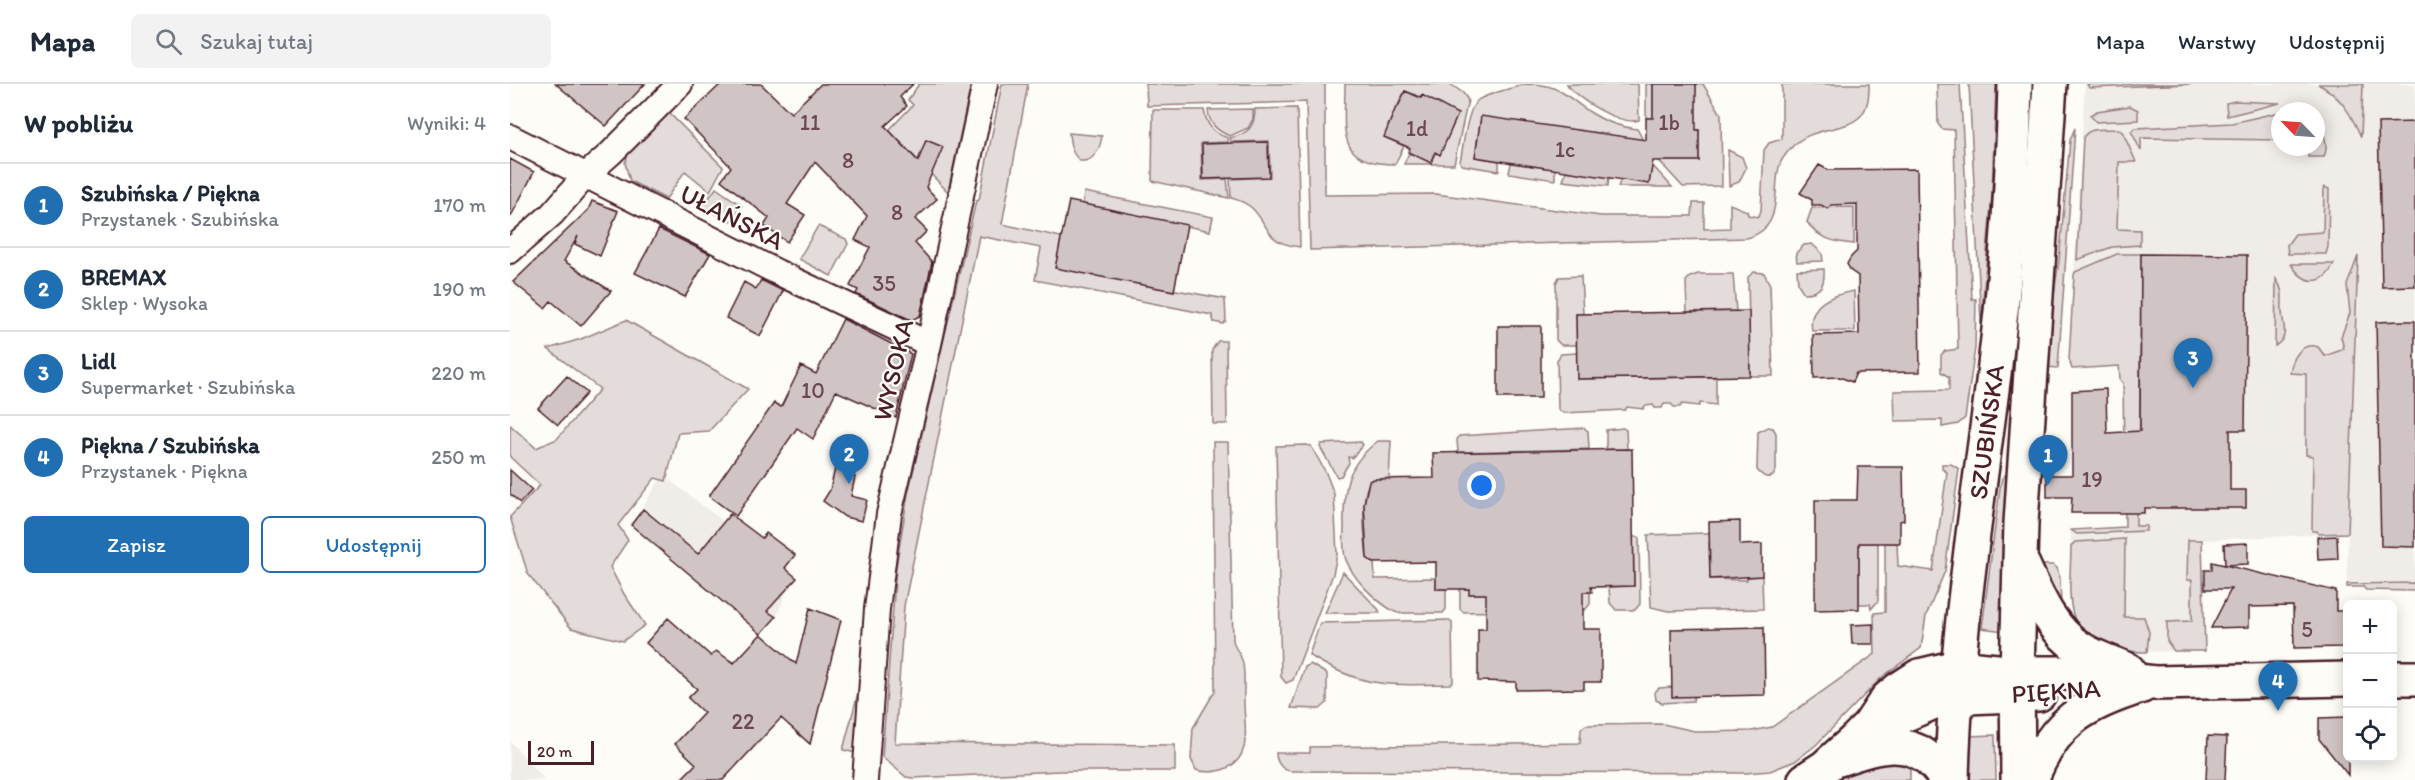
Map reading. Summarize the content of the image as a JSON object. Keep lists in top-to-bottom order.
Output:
{
  "streets": {
    "main road": ["SZUBIŃSKA", "PIĘKNA"],
    "street": ["UŁAŃSKA", "WYSOKA"]
  },
  "crossings": [
    ["UŁAŃSKA", "WYSOKA"],
    ["SZUBIŃSKA", "PIĘKNA"]
  ],
  "house_numbers": [
    "11",
    "1b",
    "1d",
    "1c",
    "8",
    "8",
    "35",
    "10",
    "19",
    "5",
    "22"
  ],
  "scale_bar": "20 m",
  "north": "top left",
  "page": {
    "header": "Mapa",
    "search": "Szukaj tutaj",
    "nav": ["Mapa", "Warstwy", "Udostępnij"],
    "heading": ["W pobliżu", "Wyniki: 4"],
    "list": [
      {
        "mark": "1",
        "name": "Szubińska / Piękna",
        "note": "Przystanek · Szubińska",
        "value": "170 m"
      },
      {
        "mark": "2",
        "name": "BREMAX",
        "note": "Sklep · Wysoka",
        "value": "190 m"
      },
      {
        "mark": "3",
        "name": "Lidl",
        "note": "Supermarket · Szubińska",
        "value": "220 m"
      },
      {
        "mark": "4",
        "name": "Piękna / Szubińska",
        "note": "Przystanek · Piękna",
        "value": "250 m"
      }
    ],
    "pins": [
      "3",
      "2",
      "1",
      "4"
    ],
    "buttons": ["Zapisz", "Udostępnij"],
    "map_buttons": ["+", "−"],
    "scale": "20 m"
  }
}
